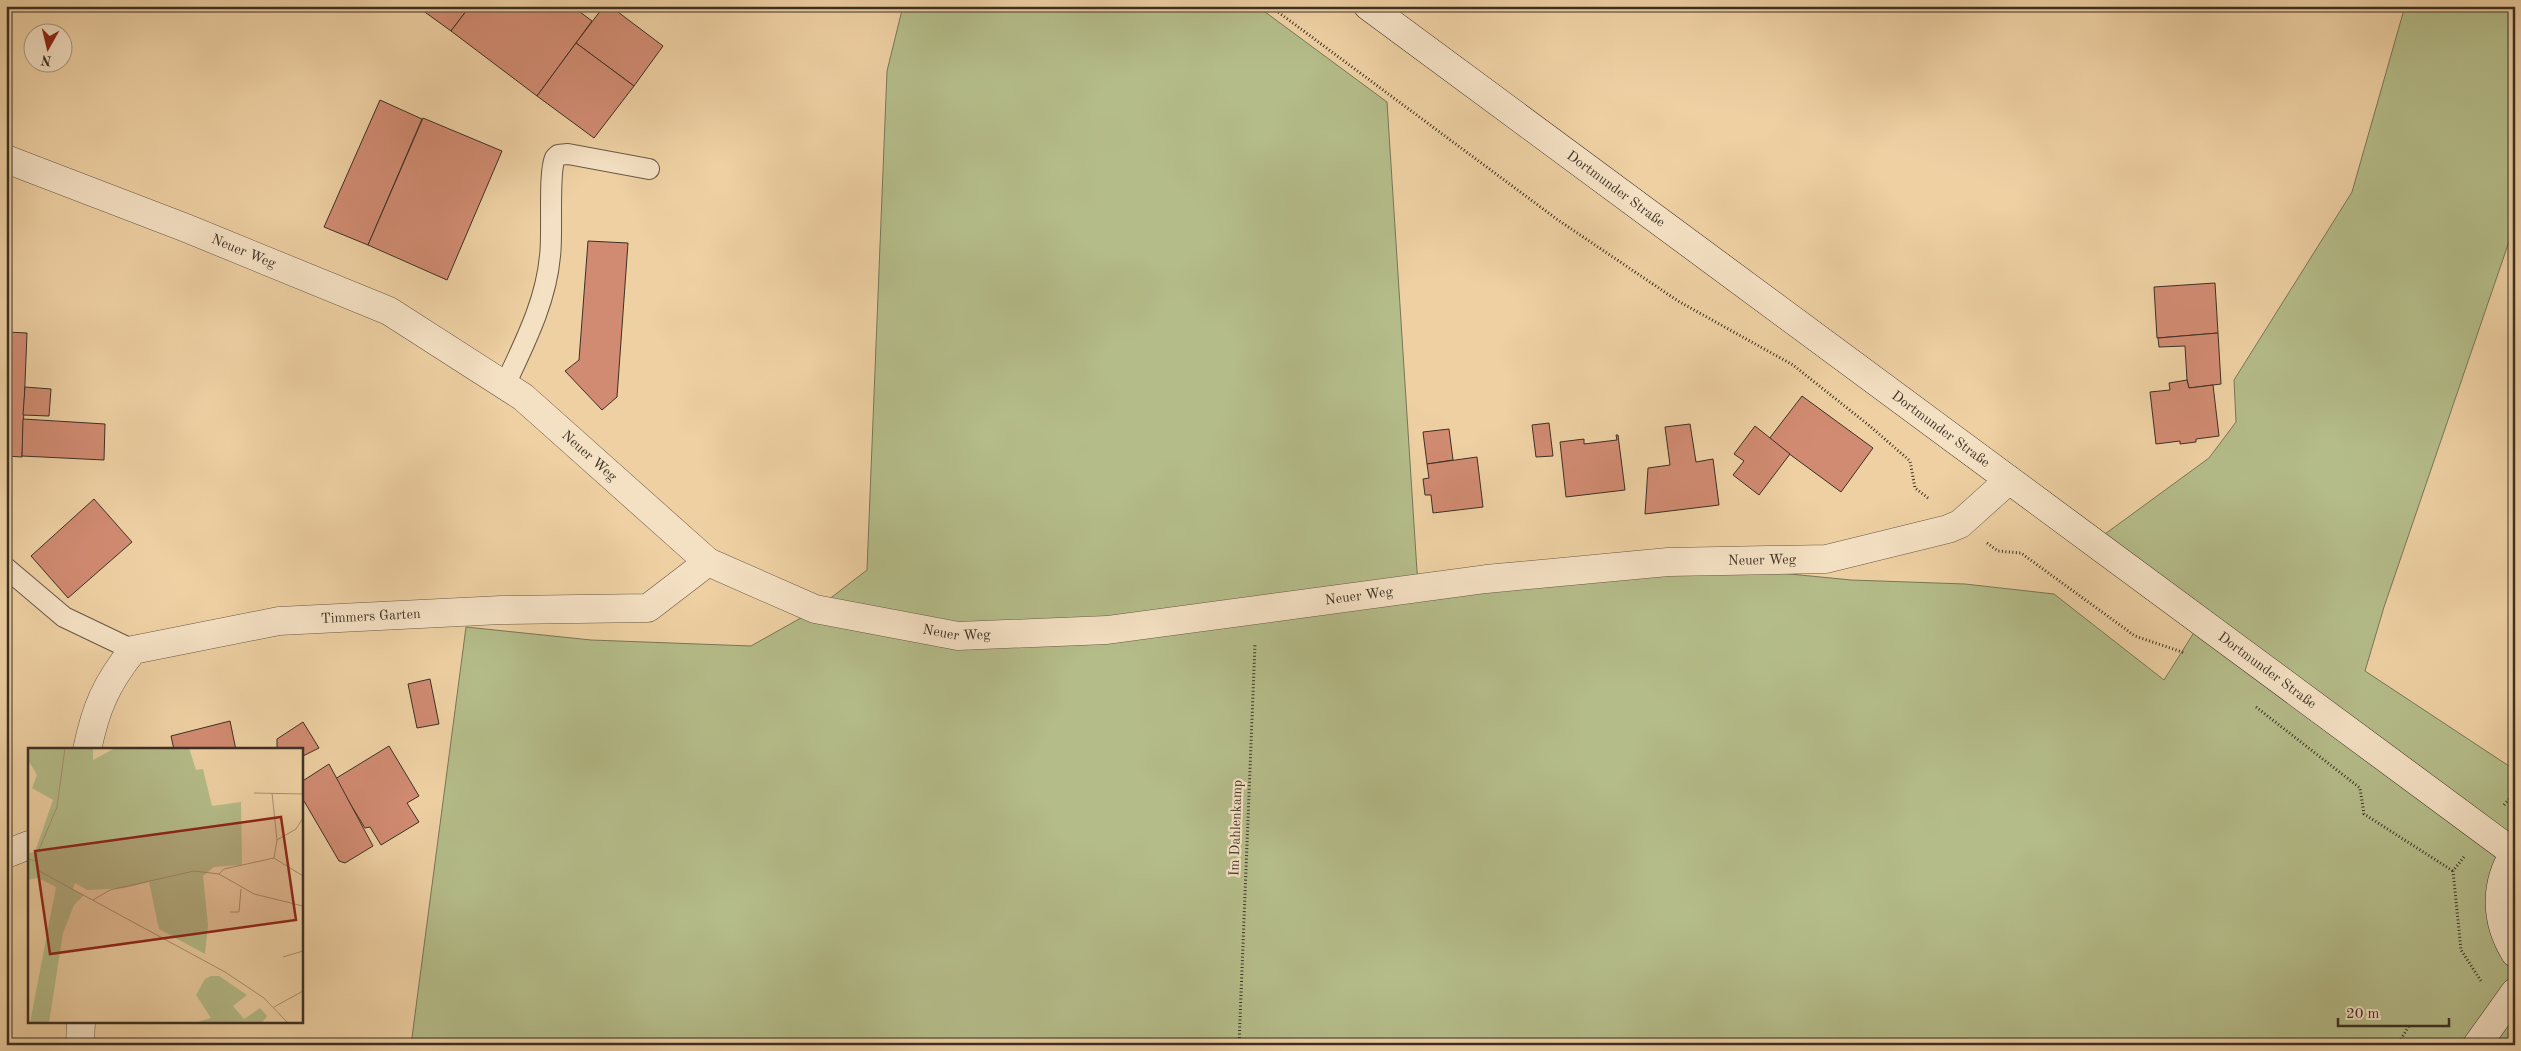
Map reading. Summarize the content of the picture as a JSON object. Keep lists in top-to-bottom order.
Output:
{
  "streets": {
    "street": ["Dortmunder Straße", "Neuer Weg", "Timmers Garten"],
    "path": ["Im Dahlenkamp"]
  },
  "crossings": [
    ["Dortmunder Straße", "Neuer Weg"],
    ["Neuer Weg", "Timmers Garten"],
    ["Neuer Weg", "Im Dahlenkamp"]
  ],
  "scale_bar": "20 m",
  "north": "bottom"
}
